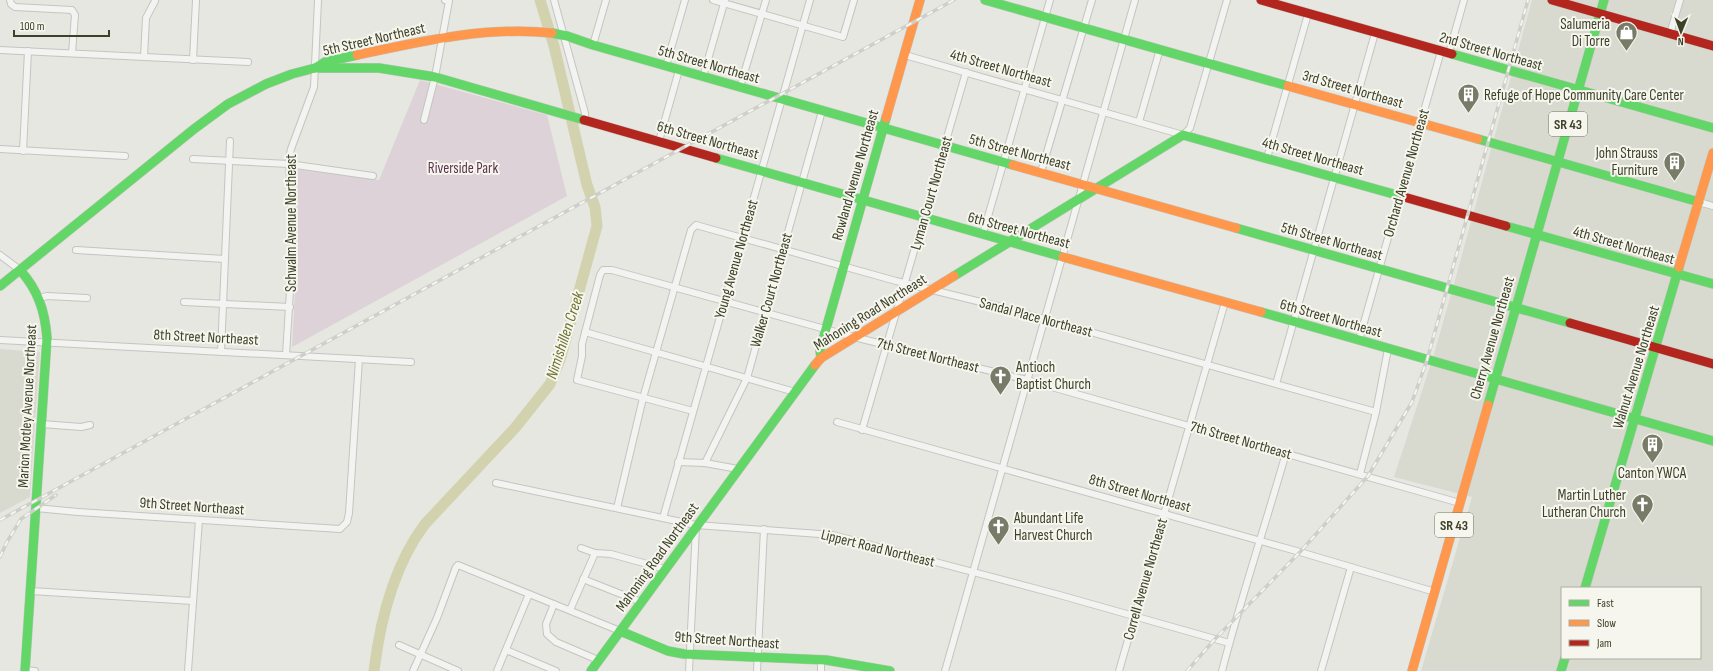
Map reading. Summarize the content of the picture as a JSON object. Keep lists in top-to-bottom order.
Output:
{
  "streets": {
    "main road": [
      "5th Street Northeast",
      "2nd Street Northeast",
      "4th Street Northeast",
      "3rd Street Northeast",
      "SR 43",
      "6th Street Northeast",
      "Rowland Avenue Northeast",
      "Mahoning Road Northeast",
      "Cherry Avenue Northeast",
      "Walnut Avenue Northeast",
      "Marion Motley Avenue Northeast",
      "9th Street Northeast"
    ],
    "street": [
      "Orchard Avenue Northeast",
      "Lyman Court Northeast",
      "Schwalm Avenue Northeast",
      "Young Avenue Northeast",
      "Walker Court Northeast",
      "Sandal Place Northeast",
      "8th Street Northeast",
      "7th Street Northeast",
      "Lippert Road Northeast",
      "Correll Avenue Northeast"
    ]
  },
  "crossings": [
    ["5th Street Northeast", "6th Street Northeast"],
    ["5th Street Northeast", "Orchard Avenue Northeast"],
    ["5th Street Northeast", "Rowland Avenue Northeast"],
    ["5th Street Northeast", "Lyman Court Northeast"],
    ["5th Street Northeast", "Schwalm Avenue Northeast"],
    ["5th Street Northeast", "Young Avenue Northeast"],
    ["5th Street Northeast", "Walker Court Northeast"],
    ["5th Street Northeast", "Mahoning Road Northeast"],
    ["5th Street Northeast", "Cherry Avenue Northeast"],
    ["5th Street Northeast", "Walnut Avenue Northeast"],
    ["2nd Street Northeast", "Orchard Avenue Northeast"],
    ["2nd Street Northeast", "Cherry Avenue Northeast"],
    ["4th Street Northeast", "Orchard Avenue Northeast"],
    ["4th Street Northeast", "Rowland Avenue Northeast"],
    ["4th Street Northeast", "Lyman Court Northeast"],
    ["4th Street Northeast", "Mahoning Road Northeast"],
    ["4th Street Northeast", "Cherry Avenue Northeast"],
    ["4th Street Northeast", "Walnut Avenue Northeast"],
    ["3rd Street Northeast", "Orchard Avenue Northeast"],
    ["3rd Street Northeast", "Cherry Avenue Northeast"],
    ["3rd Street Northeast", "Walnut Avenue Northeast"],
    ["SR 43", "Cherry Avenue Northeast"],
    ["6th Street Northeast", "Orchard Avenue Northeast"],
    ["6th Street Northeast", "Rowland Avenue Northeast"],
    ["6th Street Northeast", "Lyman Court Northeast"],
    ["6th Street Northeast", "Schwalm Avenue Northeast"],
    ["6th Street Northeast", "Young Avenue Northeast"],
    ["6th Street Northeast", "Walker Court Northeast"],
    ["6th Street Northeast", "Mahoning Road Northeast"],
    ["6th Street Northeast", "Cherry Avenue Northeast"],
    ["6th Street Northeast", "Walnut Avenue Northeast"],
    ["6th Street Northeast", "Correll Avenue Northeast"],
    ["Rowland Avenue Northeast", "Mahoning Road Northeast"],
    ["Rowland Avenue Northeast", "Sandal Place Northeast"],
    ["Rowland Avenue Northeast", "7th Street Northeast"],
    ["Lyman Court Northeast", "Mahoning Road Northeast"],
    ["Lyman Court Northeast", "Sandal Place Northeast"],
    ["Lyman Court Northeast", "8th Street Northeast"],
    ["Lyman Court Northeast", "7th Street Northeast"],
    ["Schwalm Avenue Northeast", "8th Street Northeast"],
    ["Young Avenue Northeast", "Sandal Place Northeast"],
    ["Young Avenue Northeast", "7th Street Northeast"],
    ["Young Avenue Northeast", "Lippert Road Northeast"],
    ["Walker Court Northeast", "Sandal Place Northeast"],
    ["Walker Court Northeast", "7th Street Northeast"],
    ["Mahoning Road Northeast", "Sandal Place Northeast"],
    ["Mahoning Road Northeast", "7th Street Northeast"],
    ["Mahoning Road Northeast", "9th Street Northeast"],
    ["Mahoning Road Northeast", "Lippert Road Northeast"],
    ["Sandal Place Northeast", "7th Street Northeast"],
    ["Sandal Place Northeast", "Correll Avenue Northeast"],
    ["8th Street Northeast", "Cherry Avenue Northeast"],
    ["8th Street Northeast", "Marion Motley Avenue Northeast"],
    ["8th Street Northeast", "9th Street Northeast"],
    ["8th Street Northeast", "Correll Avenue Northeast"],
    ["Cherry Avenue Northeast", "7th Street Northeast"],
    ["7th Street Northeast", "Correll Avenue Northeast"],
    ["Marion Motley Avenue Northeast", "9th Street Northeast"],
    ["Lippert Road Northeast", "Correll Avenue Northeast"]
  ],
  "water": ["Nimishillen Creek"],
  "parks": ["Riverside Park"],
  "places": {
    "shop": ["Salumeria Di Torre"],
    "building": ["Refuge of Hope Community Care Center", "John Strauss Furniture", "Canton YWCA"],
    "church": ["Antioch Baptist Church", "Martin Luther Lutheran Church", "Abundant Life Harvest Church"]
  },
  "legend": ["Fast", "Slow", "Jam"],
  "scale_bar": "100 m",
  "north": "bottom"
}
